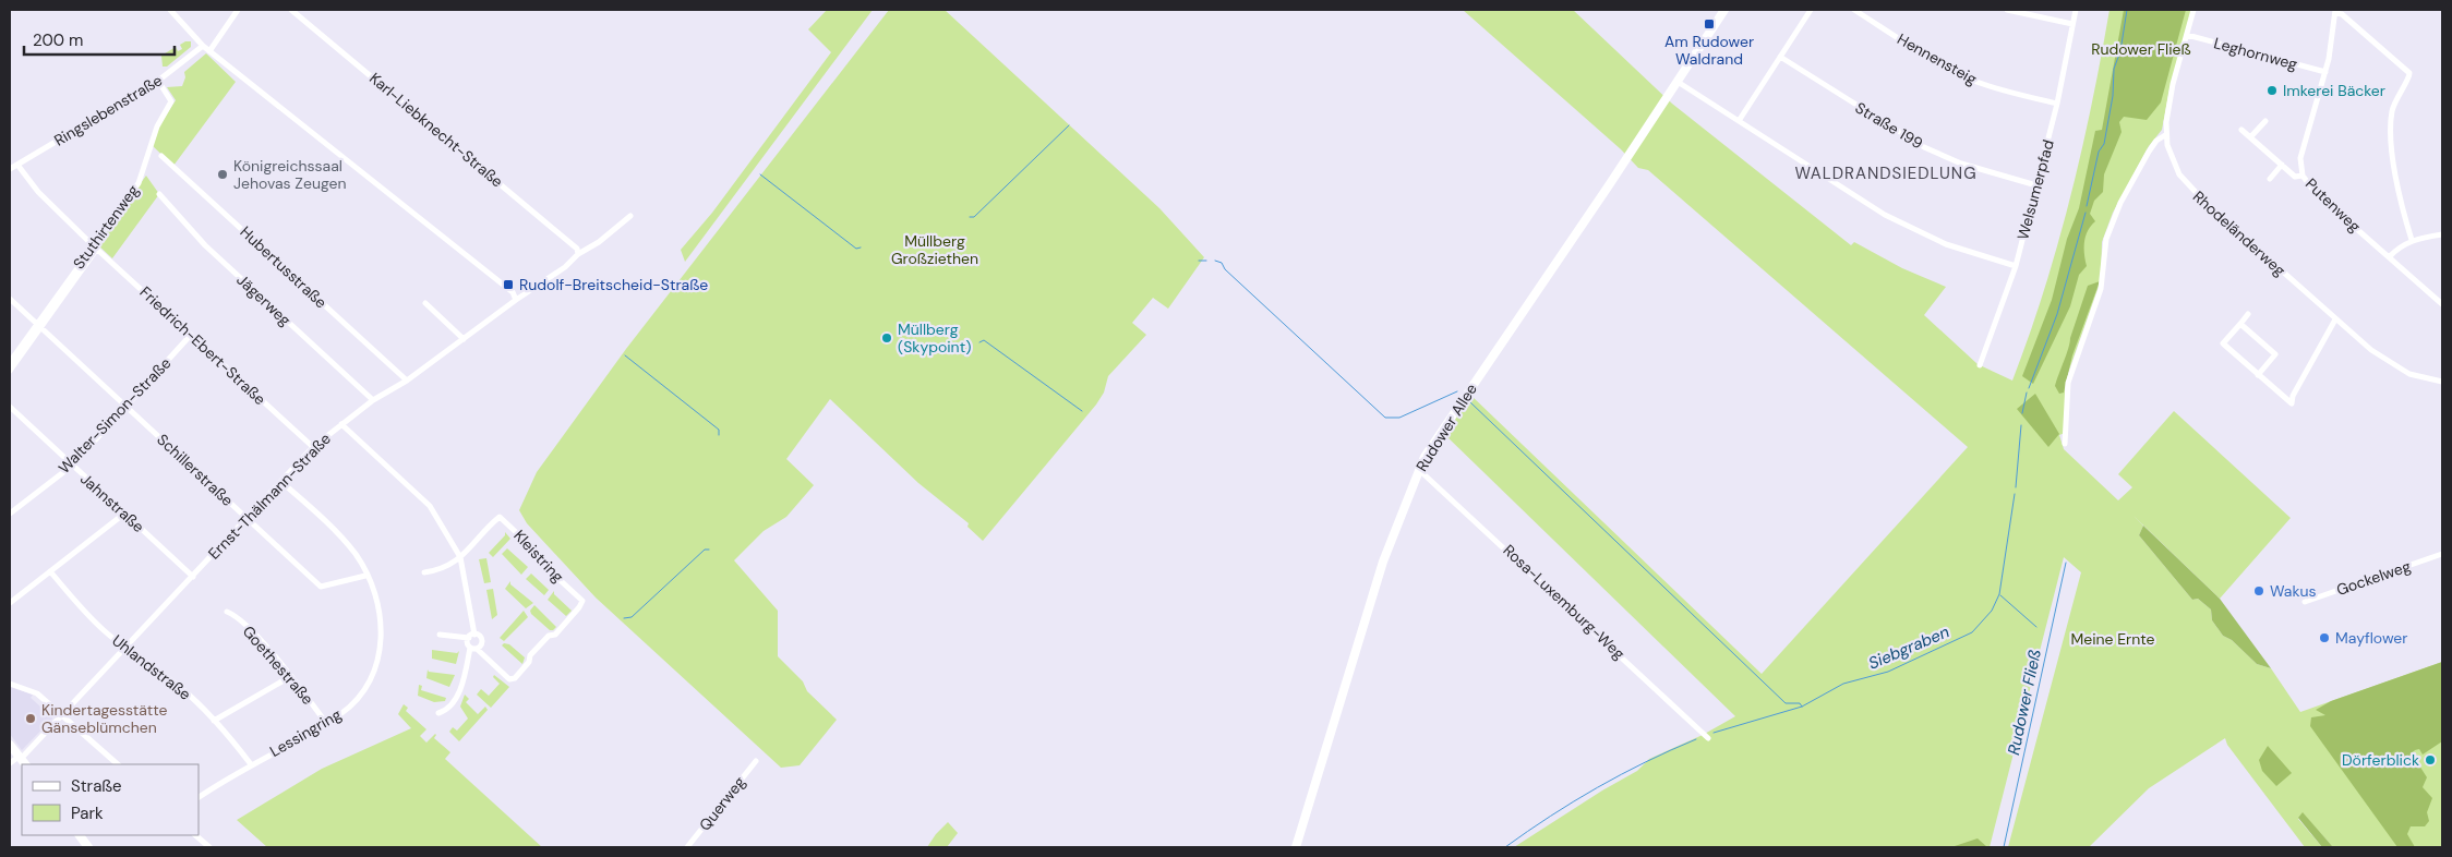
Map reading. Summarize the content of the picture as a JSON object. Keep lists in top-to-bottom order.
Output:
{
  "streets": {
    "street": [
      "Leghornweg",
      "Hennensteig",
      "Ringslebenstraße",
      "Straße 199",
      "Karl-Liebknecht-Straße",
      "Welsumerpfad",
      "Putenweg",
      "Stuthirtenweg",
      "Rhodeländerweg",
      "Hubertusstraße",
      "Jägerweg",
      "Friedrich-Ebert-Straße",
      "Walter-Simon-Straße",
      "Rudower Allee",
      "Schillerstraße",
      "Ernst-Thälmann-Straße",
      "Jahnstraße",
      "Kleistring",
      "Gockelweg",
      "Rosa-Luxemburg-Weg",
      "Goethestraße",
      "Uhlandstraße",
      "Lessingring",
      "Querweg"
    ]
  },
  "crossings": [
    ["Leghornweg", "Putenweg"],
    ["Leghornweg", "Rhodeländerweg"],
    ["Hennensteig", "Welsumerpfad"],
    ["Ringslebenstraße", "Stuthirtenweg"],
    ["Ringslebenstraße", "Friedrich-Ebert-Straße"],
    ["Straße 199", "Welsumerpfad"],
    ["Karl-Liebknecht-Straße", "Ernst-Thälmann-Straße"],
    ["Stuthirtenweg", "Friedrich-Ebert-Straße"],
    ["Stuthirtenweg", "Schillerstraße"],
    ["Hubertusstraße", "Ernst-Thälmann-Straße"],
    ["Jägerweg", "Ernst-Thälmann-Straße"],
    ["Friedrich-Ebert-Straße", "Walter-Simon-Straße"],
    ["Friedrich-Ebert-Straße", "Ernst-Thälmann-Straße"],
    ["Walter-Simon-Straße", "Schillerstraße"],
    ["Walter-Simon-Straße", "Jahnstraße"],
    ["Rudower Allee", "Rosa-Luxemburg-Weg"],
    ["Schillerstraße", "Ernst-Thälmann-Straße"],
    ["Schillerstraße", "Lessingring"],
    ["Ernst-Thälmann-Straße", "Jahnstraße"],
    ["Ernst-Thälmann-Straße", "Uhlandstraße"],
    ["Ernst-Thälmann-Straße", "Lessingring"],
    ["Goethestraße", "Lessingring"],
    ["Uhlandstraße", "Lessingring"]
  ],
  "districts": ["WALDRANDSIEDLUNG"],
  "water": ["Siebgraben", "Rudower Fließ"],
  "parks": ["Rudower Fließ", "Müllberg Großziethen", "Meine Ernte"],
  "places": {
    "transit": ["Am Rudower Waldrand", "Rudolf-Breitscheid-Straße"],
    "other": [
      "Imkerei Bäcker",
      "Königreichssaal Jehovas Zeugen",
      "Müllberg (Skypoint)",
      "Wakus",
      "Mayflower",
      "Kindertagesstätte Gänseblümchen",
      "Dörferblick"
    ]
  },
  "legend": ["Straße", "Park"],
  "scale_bar": "200 m"
}
